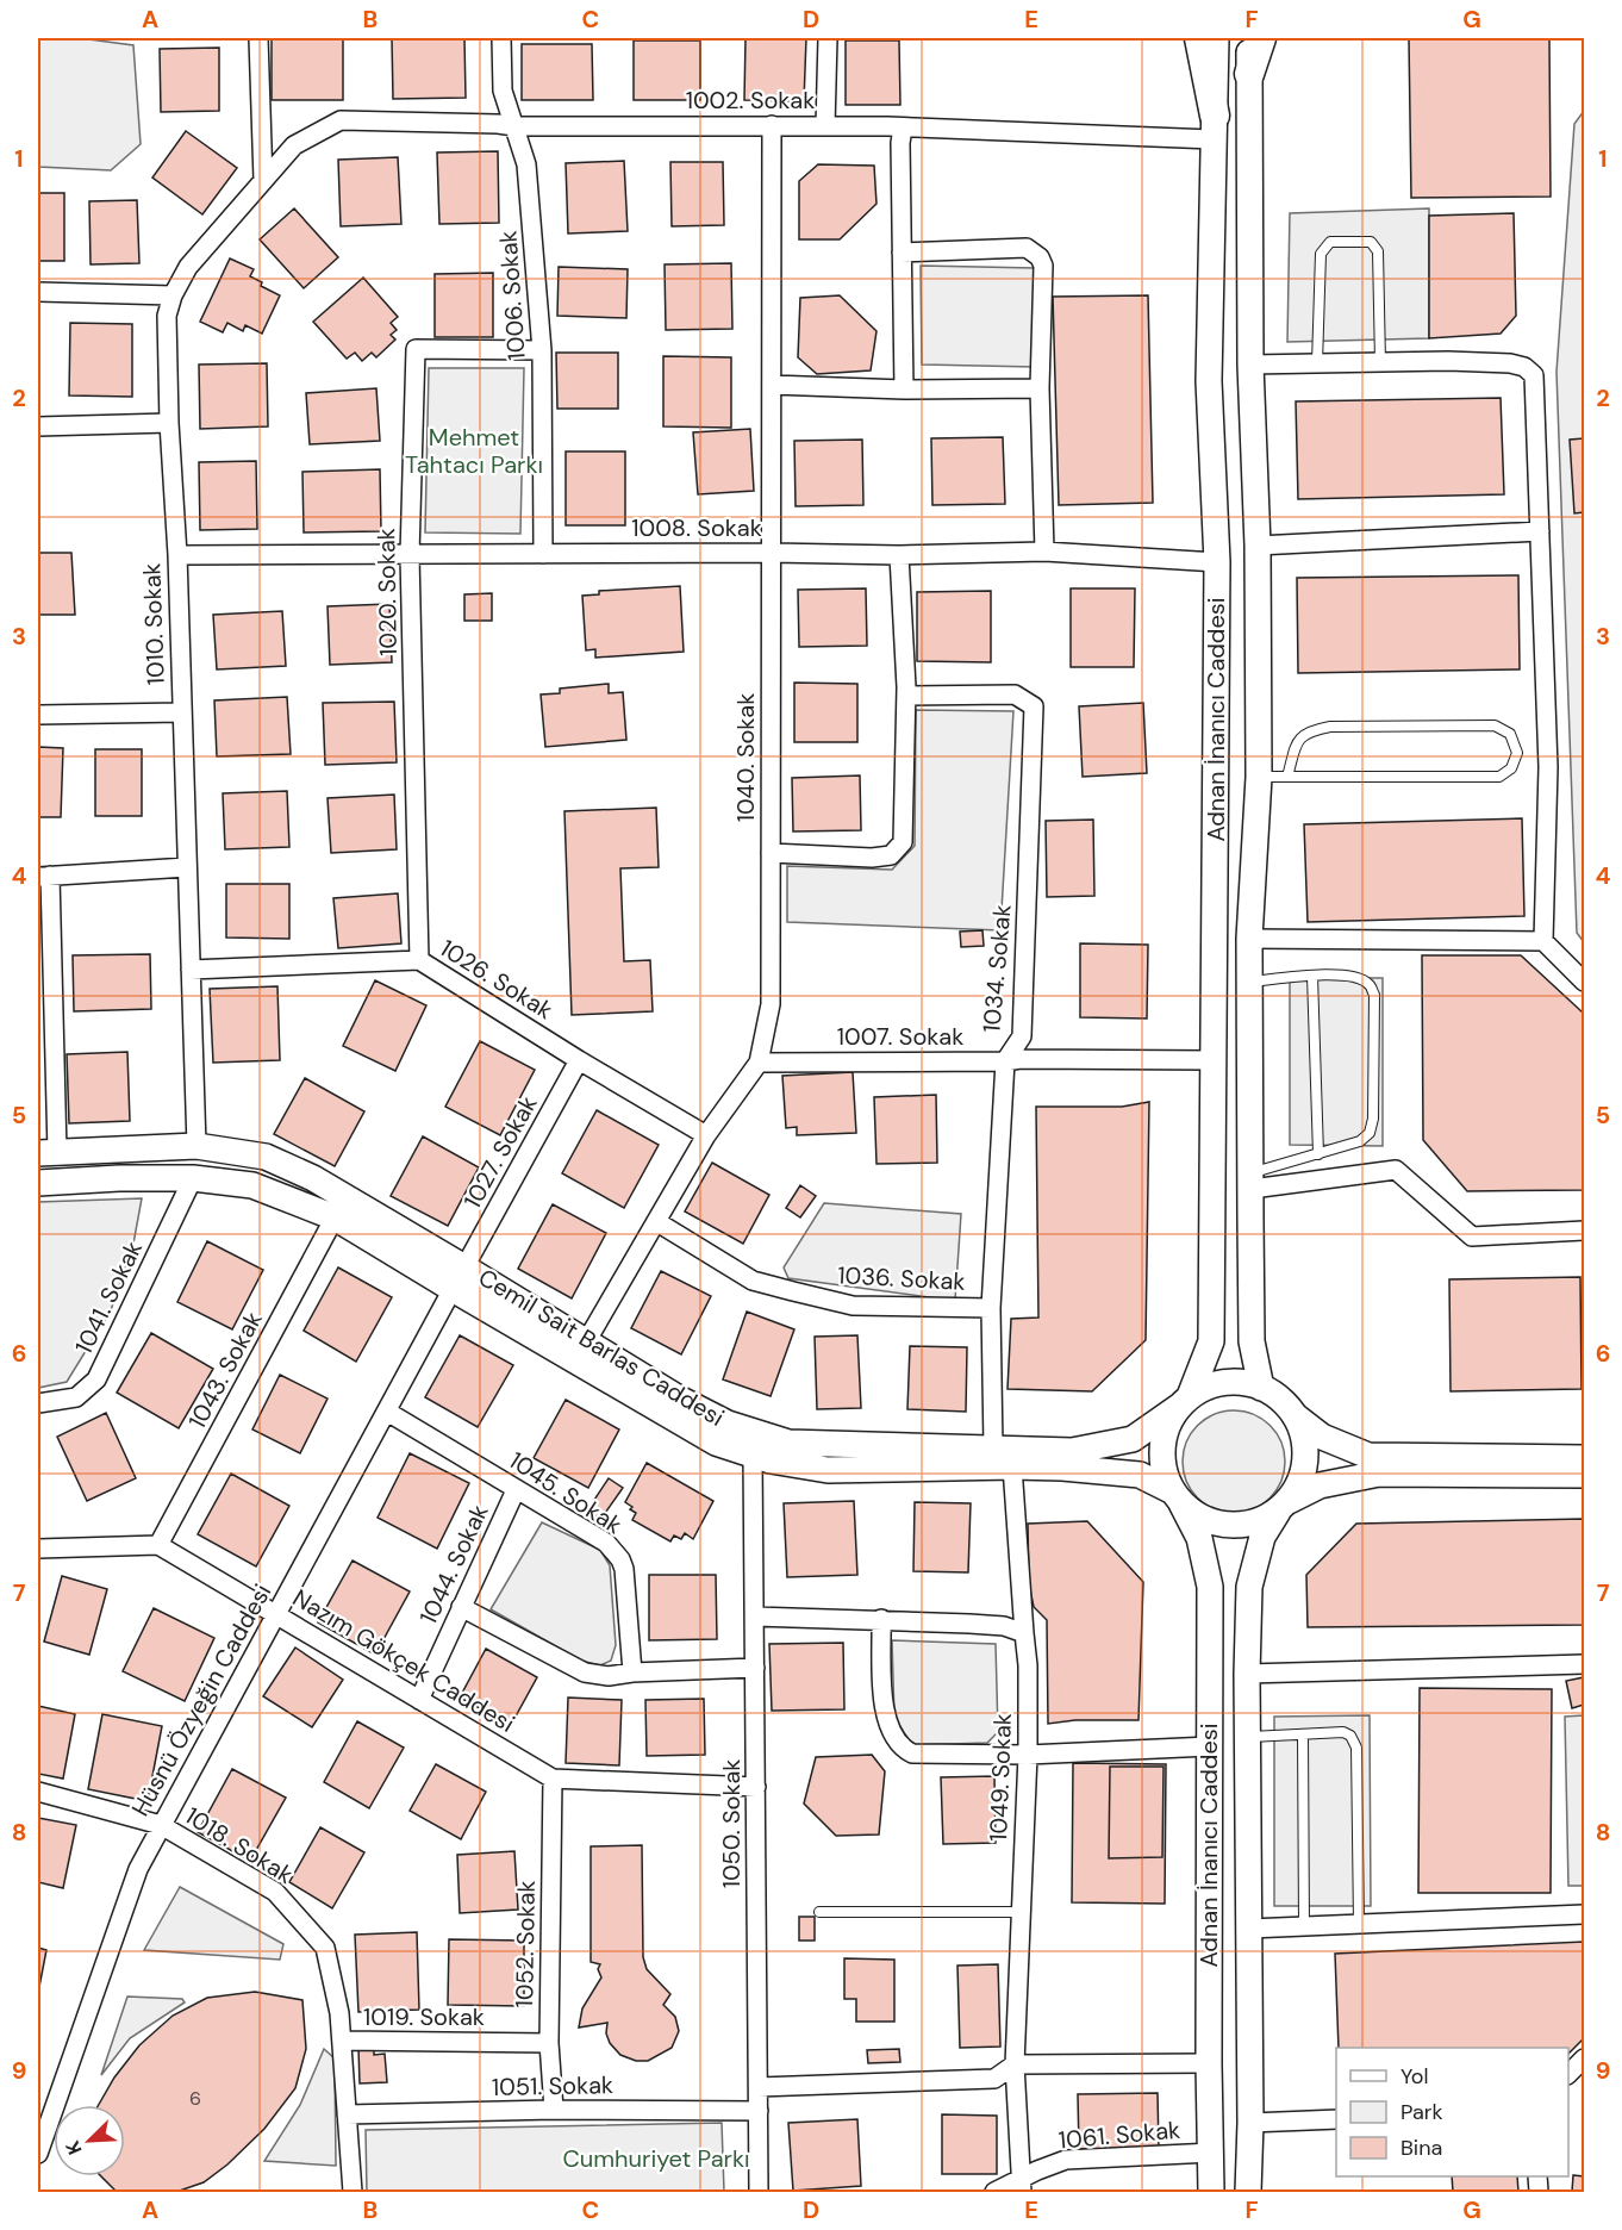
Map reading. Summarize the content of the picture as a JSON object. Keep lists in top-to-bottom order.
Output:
{
  "streets": {
    "main road": ["Adnan İnanıcı Caddesi", "Cemil Sait Barlas Caddesi"],
    "street": [
      "1002. Sokak",
      "1006. Sokak",
      "1008. Sokak",
      "1020. Sokak",
      "1010. Sokak",
      "1040. Sokak",
      "1034. Sokak",
      "1026. Sokak",
      "1007. Sokak",
      "1027. Sokak",
      "1036. Sokak",
      "1041. Sokak",
      "1043. Sokak",
      "1045. Sokak",
      "1044. Sokak",
      "Nazım Gökçek Caddesi",
      "Hüsnü Özyeğin Caddesi",
      "1049. Sokak",
      "1050. Sokak",
      "1018. Sokak",
      "1052. Sokak",
      "1019. Sokak",
      "1051. Sokak",
      "1061. Sokak"
    ]
  },
  "crossings": [
    ["1002. Sokak", "1006. Sokak"],
    ["1002. Sokak", "1010. Sokak"],
    ["1002. Sokak", "Adnan İnanıcı Caddesi"],
    ["1002. Sokak", "1040. Sokak"],
    ["1006. Sokak", "1008. Sokak"],
    ["1006. Sokak", "1020. Sokak"],
    ["1008. Sokak", "1020. Sokak"],
    ["1008. Sokak", "1010. Sokak"],
    ["1008. Sokak", "Adnan İnanıcı Caddesi"],
    ["1008. Sokak", "1040. Sokak"],
    ["1020. Sokak", "1026. Sokak"],
    ["1010. Sokak", "1026. Sokak"],
    ["1010. Sokak", "Cemil Sait Barlas Caddesi"],
    ["Adnan İnanıcı Caddesi", "1007. Sokak"],
    ["Adnan İnanıcı Caddesi", "Cemil Sait Barlas Caddesi"],
    ["Adnan İnanıcı Caddesi", "1061. Sokak"],
    ["1040. Sokak", "1026. Sokak"],
    ["1040. Sokak", "1007. Sokak"],
    ["1040. Sokak", "1036. Sokak"],
    ["1040. Sokak", "Cemil Sait Barlas Caddesi"],
    ["1034. Sokak", "1007. Sokak"],
    ["1034. Sokak", "1036. Sokak"],
    ["1034. Sokak", "Cemil Sait Barlas Caddesi"],
    ["1026. Sokak", "1027. Sokak"],
    ["1027. Sokak", "Cemil Sait Barlas Caddesi"],
    ["1027. Sokak", "Hüsnü Özyeğin Caddesi"],
    ["1041. Sokak", "Cemil Sait Barlas Caddesi"],
    ["Cemil Sait Barlas Caddesi", "1043. Sokak"],
    ["Cemil Sait Barlas Caddesi", "Hüsnü Özyeğin Caddesi"],
    ["Cemil Sait Barlas Caddesi", "1049. Sokak"],
    ["Cemil Sait Barlas Caddesi", "1050. Sokak"],
    ["1043. Sokak", "Nazım Gökçek Caddesi"],
    ["1045. Sokak", "1044. Sokak"],
    ["1045. Sokak", "Hüsnü Özyeğin Caddesi"],
    ["1044. Sokak", "Nazım Gökçek Caddesi"],
    ["Nazım Gökçek Caddesi", "Hüsnü Özyeğin Caddesi"],
    ["Nazım Gökçek Caddesi", "1050. Sokak"],
    ["Nazım Gökçek Caddesi", "1052. Sokak"],
    ["Hüsnü Özyeğin Caddesi", "1018. Sokak"],
    ["1049. Sokak", "1061. Sokak"],
    ["1050. Sokak", "1051. Sokak"],
    ["1018. Sokak", "1019. Sokak"],
    ["1018. Sokak", "1051. Sokak"],
    ["1052. Sokak", "1019. Sokak"],
    ["1052. Sokak", "1051. Sokak"]
  ],
  "parks": ["Mehmet Tahtacı Parkı", "Cumhuriyet Parkı"],
  "house_numbers": ["6"],
  "legend": ["Yol", "Park", "Bina"],
  "north": "bottom left",
  "grid": {
    "columns": [
      "A",
      "B",
      "C",
      "D",
      "E",
      "F",
      "G"
    ],
    "rows": [
      "1",
      "2",
      "3",
      "4",
      "5",
      "6",
      "7",
      "8",
      "9"
    ]
  }
}
